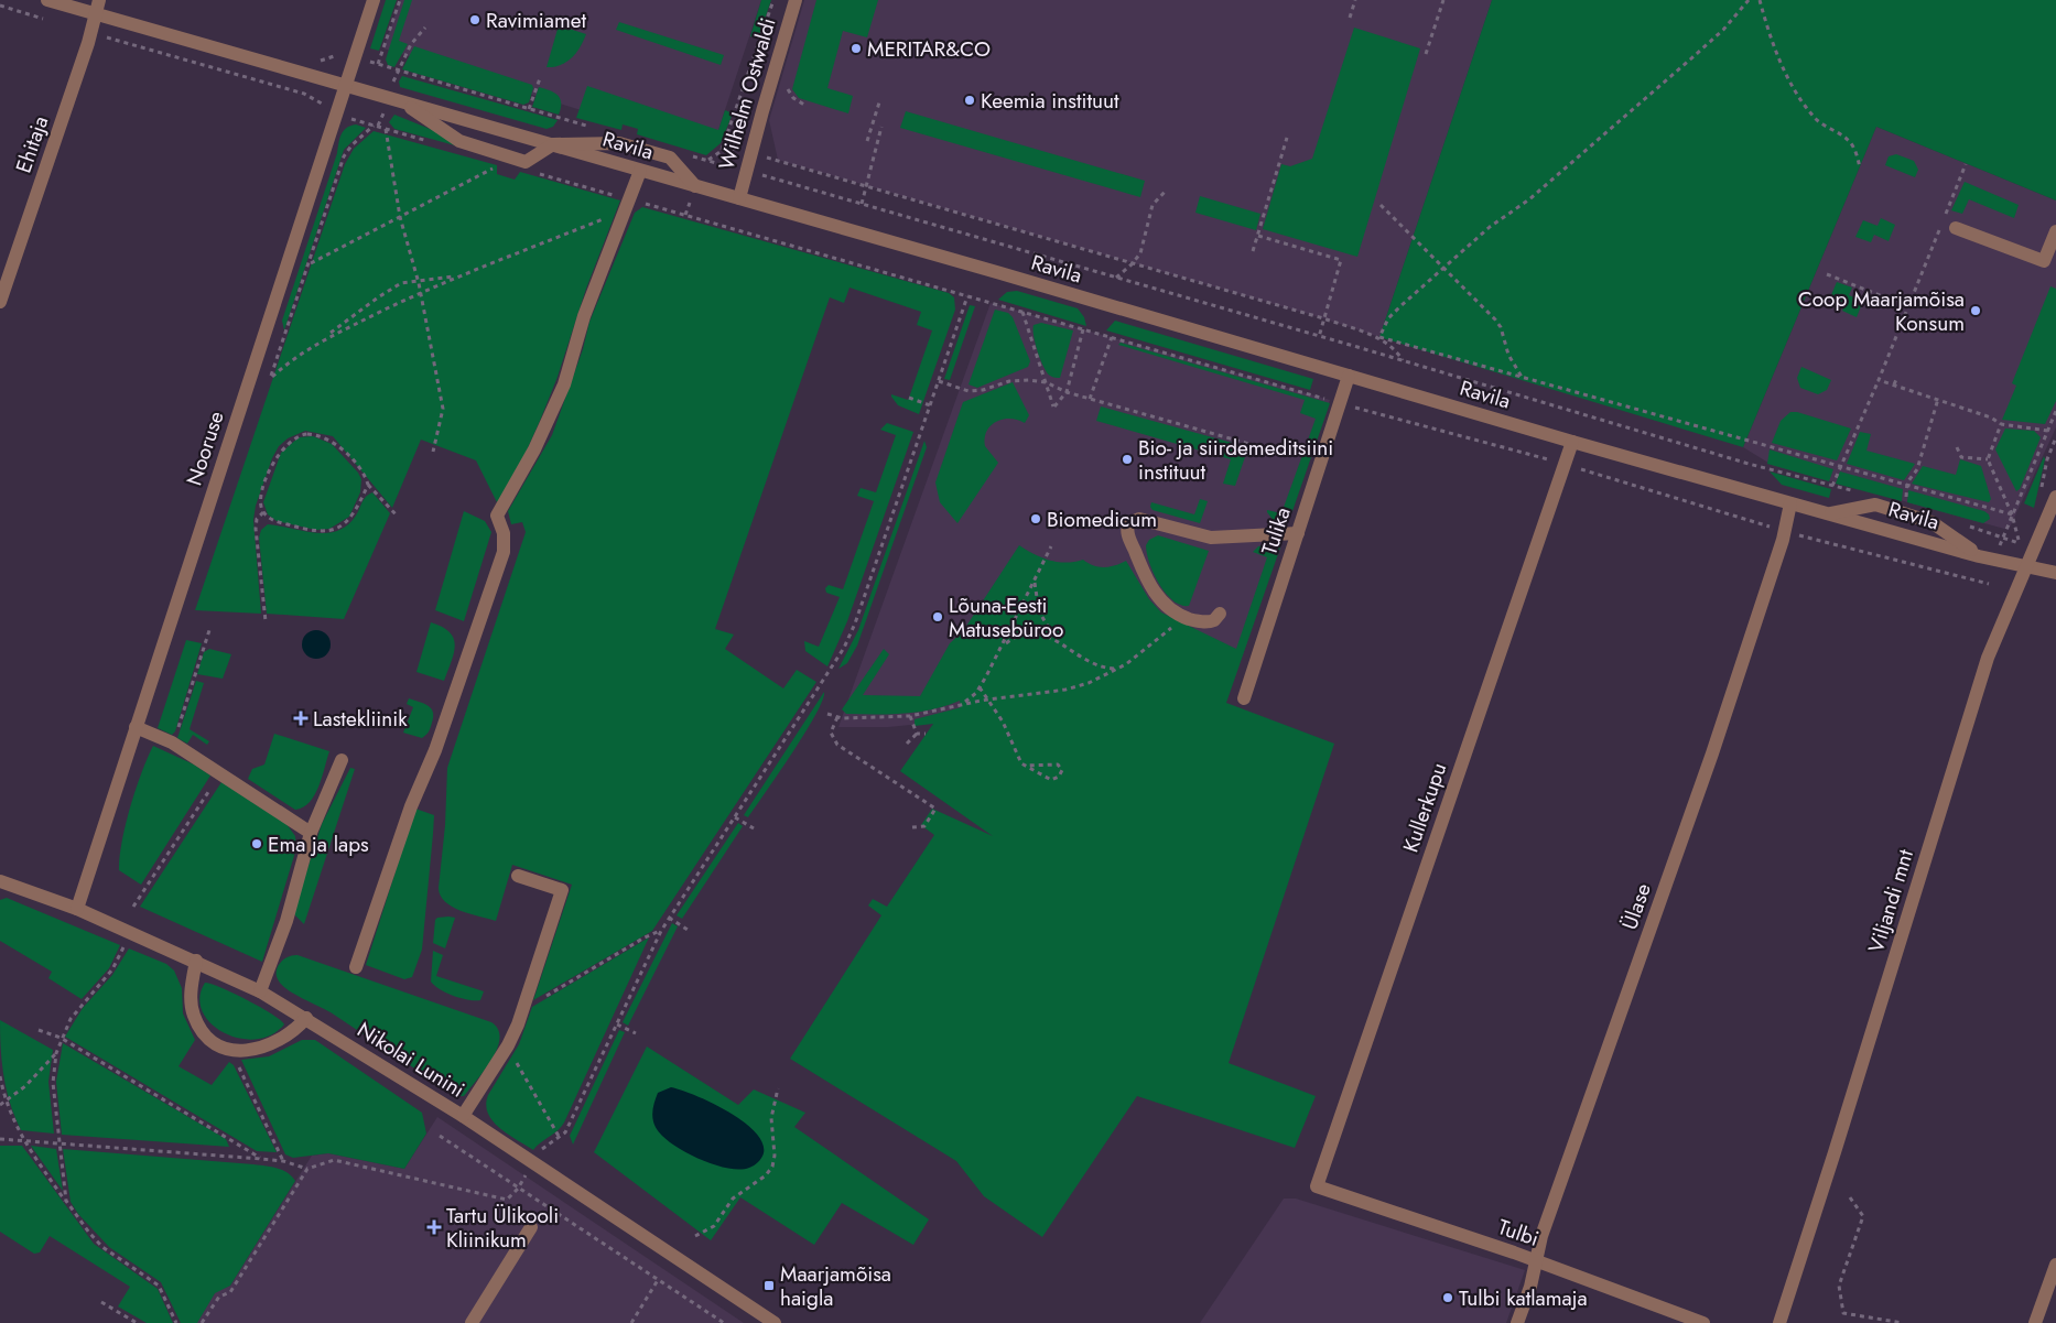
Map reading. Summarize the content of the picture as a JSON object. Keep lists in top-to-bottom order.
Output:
{
  "streets": {
    "street": [
      "Wilhelm Ostwaldi",
      "Ehitaja",
      "Ravila",
      "Nooruse",
      "Tulika",
      "Kullerkupu",
      "Viljandi mnt",
      "Ülase",
      "Nikolai Lunini",
      "Tulbi"
    ]
  },
  "crossings": [
    ["Wilhelm Ostwaldi", "Ravila"],
    ["Ehitaja", "Ravila"],
    ["Ravila", "Nooruse"],
    ["Ravila", "Tulika"],
    ["Ravila", "Kullerkupu"],
    ["Ravila", "Viljandi mnt"],
    ["Ravila", "Ülase"],
    ["Nooruse", "Nikolai Lunini"],
    ["Kullerkupu", "Tulbi"],
    ["Ülase", "Tulbi"]
  ],
  "places": {
    "other": [
      "Ravimiamet",
      "MERITAR&CO",
      "Keemia instituut",
      "Coop Maarjamõisa Konsum",
      "Bio- ja siirdemeditsiini instituut",
      "Biomedicum",
      "Lõuna-Eesti Matusebüroo",
      "Ema ja laps",
      "Tulbi katlamaja"
    ],
    "health": ["Lastekliinik", "Tartu Ülikooli Kliinikum"],
    "transit": ["Maarjamõisa haigla"]
  }
}
